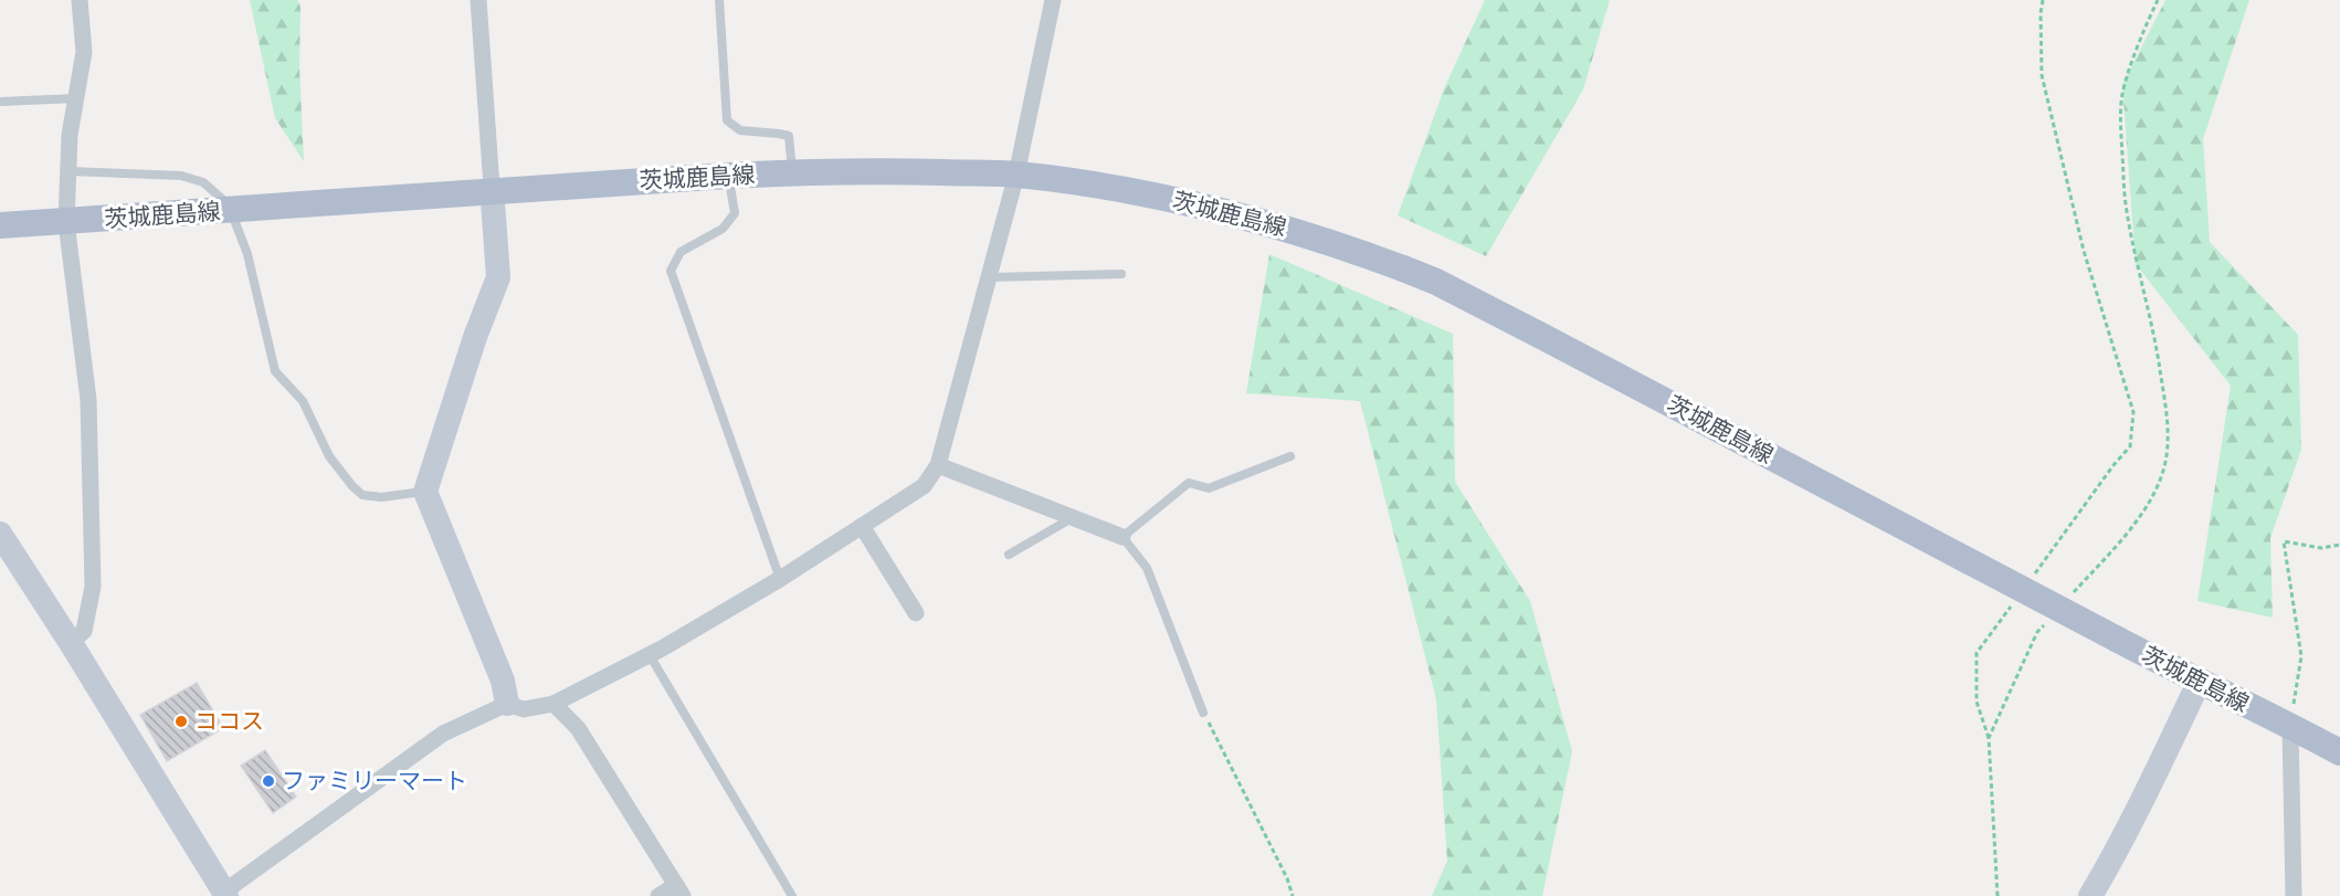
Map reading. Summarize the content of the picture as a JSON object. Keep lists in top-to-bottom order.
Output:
{
  "streets": {
    "main road": ["茨城鹿島線"]
  },
  "places": ["ココス", "ファミリーマート"]
}
